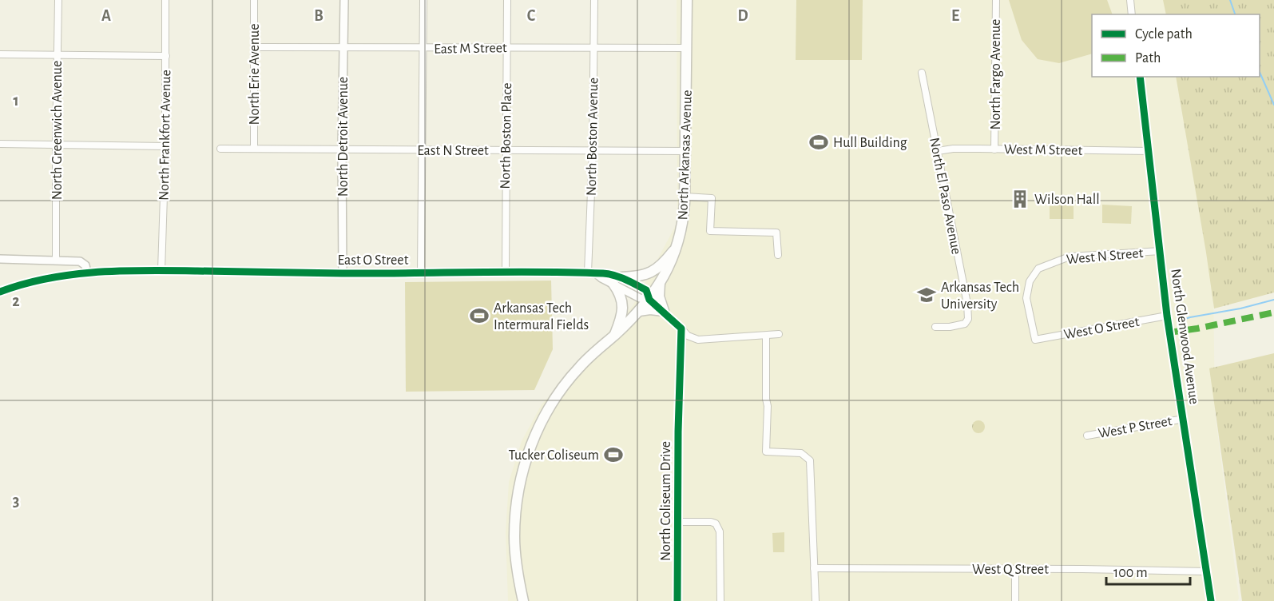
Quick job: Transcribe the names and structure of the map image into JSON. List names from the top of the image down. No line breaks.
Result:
{"streets":{"main road":["North Arkansas Avenue"],"street":["East M Street","North Erie Avenue","North Fargo Avenue","North Greenwich Avenue","North Frankfort Avenue","North Boston Place","North Detroit Avenue","North Boston Avenue","West M Street","East N Street","North El Paso Avenue","West N Street","East O Street","West O Street","North Glenwood Avenue","West P Street","North Coliseum Drive","West Q Street"]},"crossings":[["East M Street","North Erie Avenue"],["East M Street","North Boston Place"],["East M Street","North Detroit Avenue"],["East M Street","North Boston Avenue"],["East M Street","North Arkansas Avenue"],["North Erie Avenue","East N Street"],["North Fargo Avenue","West M Street"],["North Frankfort Avenue","East O Street"],["North Boston Place","East N Street"],["North Boston Place","East O Street"],["North Detroit Avenue","East N Street"],["North Detroit Avenue","East O Street"],["North Boston Avenue","East N Street"],["North Boston Avenue","East O Street"],["West M Street","North El Paso Avenue"],["West M Street","North Glenwood Avenue"],["East N Street","North Arkansas Avenue"],["North Arkansas Avenue","East O Street"],["West N Street","West O Street"],["West N Street","North Glenwood Avenue"],["West O Street","North Glenwood Avenue"],["North Glenwood Avenue","West P Street"],["North Glenwood Avenue","West Q Street"]],"places":{"sports":["Hull Building","Arkansas Tech Intermural Fields","Tucker Coliseum"],"building":["Wilson Hall"],"school or university":["Arkansas Tech University"]},"legend":["Cycle path","Path"],"scale_bar":"100 m","grid":{"columns":["A","B","C","D","E"],"rows":["1","2","3"]}}
